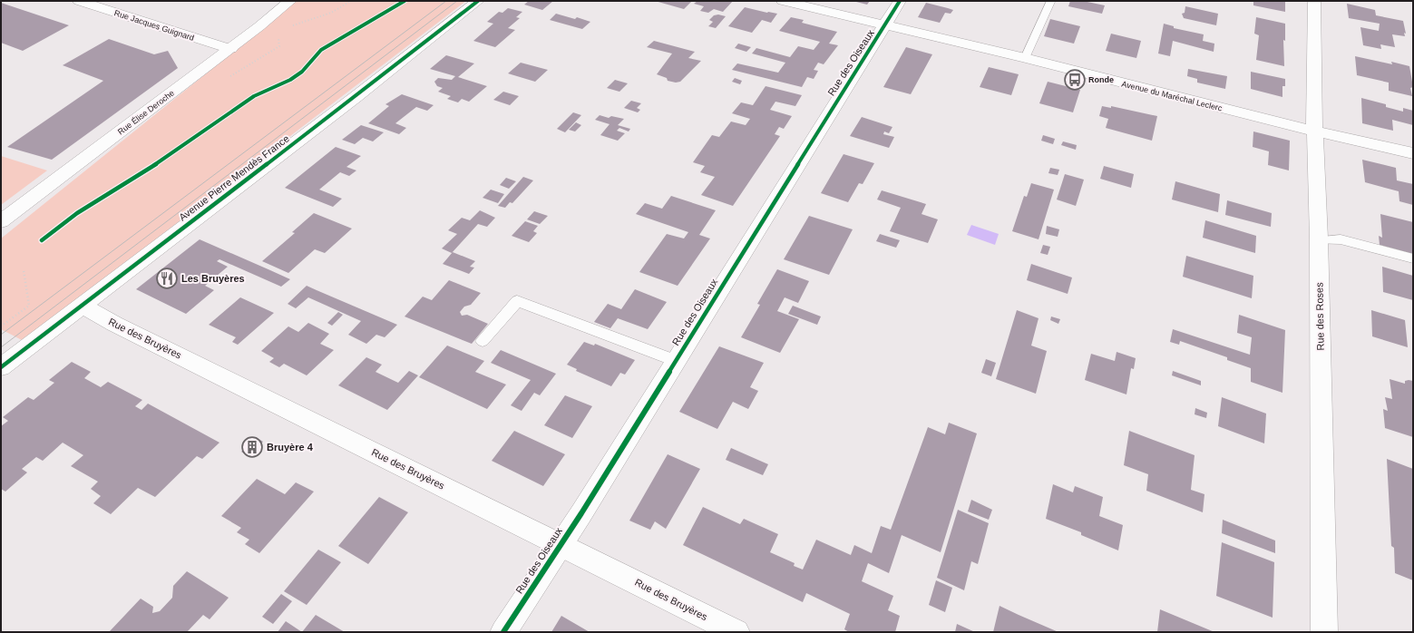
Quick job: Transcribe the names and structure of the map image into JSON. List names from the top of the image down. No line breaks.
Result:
{"streets":{"street":["Rue Jacques Guignard","Rue des Oiseaux","Avenue du Maréchal Leclerc","Rue Élise Deroche","Avenue Pierre Mendès France","Rue des Roses","Rue des Bruyères"]},"crossings":[["Rue Jacques Guignard","Rue Élise Deroche"],["Rue des Oiseaux","Avenue du Maréchal Leclerc"],["Rue des Oiseaux","Rue des Bruyères"],["Avenue du Maréchal Leclerc","Rue des Roses"],["Avenue Pierre Mendès France","Rue des Bruyères"]],"places":{"bus stop":["Ronde"],"restaurant":["Les Bruyères"],"building":["Bruyère 4"]}}
